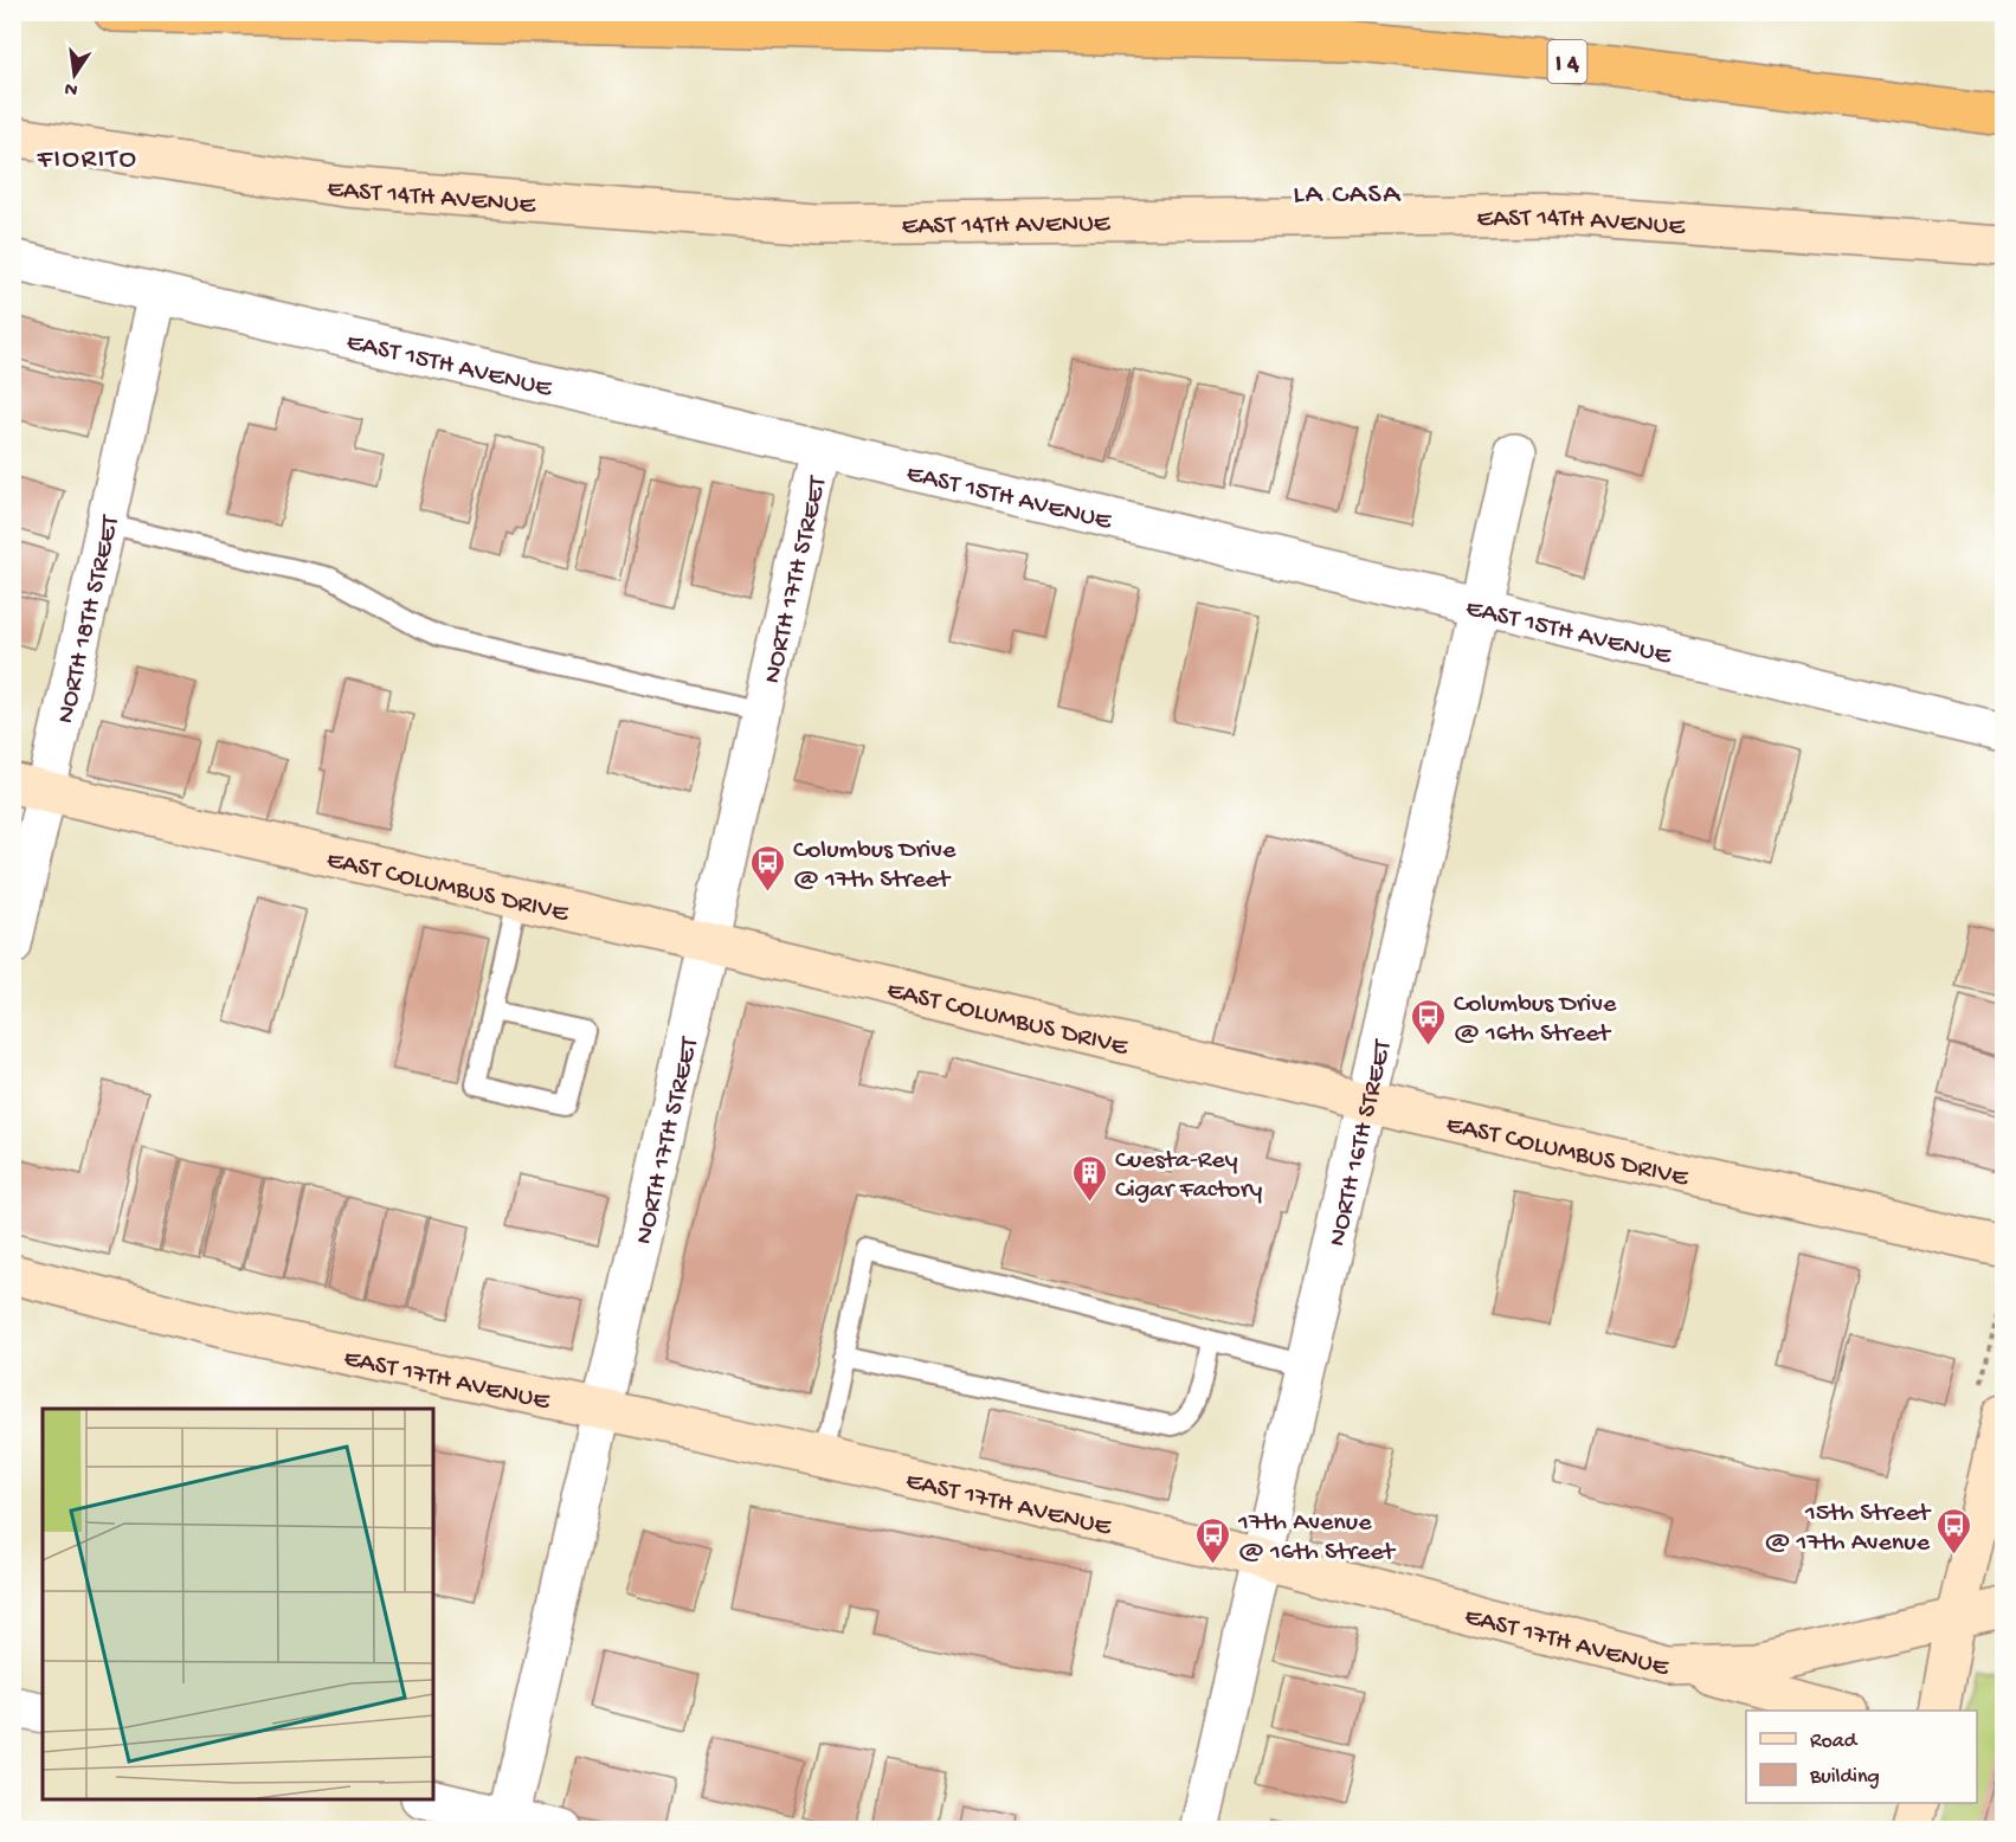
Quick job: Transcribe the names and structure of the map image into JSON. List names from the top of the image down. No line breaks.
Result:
{"streets":{"highway":["I 4"],"main road":["EAST 14TH AVENUE","EAST COLUMBUS DRIVE","EAST 17TH AVENUE"],"street":["EAST 15TH AVENUE","NORTH 17TH STREET","NORTH 18TH STREET","NORTH 16TH STREET"]},"crossings":[["EAST 15TH AVENUE","NORTH 17TH STREET"],["EAST 15TH AVENUE","NORTH 18TH STREET"],["EAST 15TH AVENUE","NORTH 16TH STREET"],["NORTH 17TH STREET","EAST COLUMBUS DRIVE"],["NORTH 17TH STREET","EAST 17TH AVENUE"],["NORTH 18TH STREET","EAST COLUMBUS DRIVE"],["EAST COLUMBUS DRIVE","NORTH 16TH STREET"],["NORTH 16TH STREET","EAST 17TH AVENUE"]],"districts":["FIORITO","LA CASA"],"places":{"bus stop":["Columbus Drive @ 17th Street","Columbus Drive @ 16th Street","15th Street @ 17th Avenue","17th Avenue @ 16th Street"],"building":["Cuesta-Rey Cigar Factory"]},"legend":["Road","Building"],"north":"bottom"}
